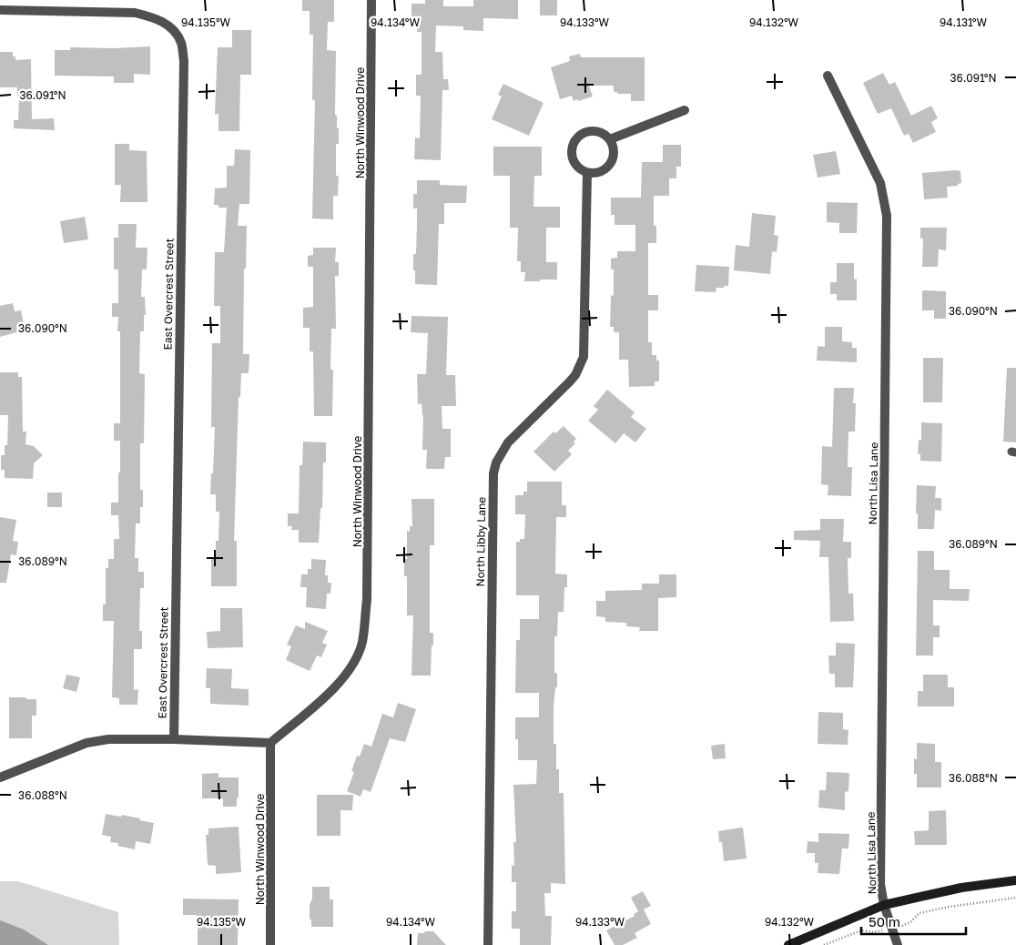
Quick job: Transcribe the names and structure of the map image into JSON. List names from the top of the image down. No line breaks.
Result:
{"streets":{"street":["North Winwood Drive","East Overcrest Street","North Lisa Lane","North Libby Lane"]},"scale_bar":"50 m","coordinates":["94.135°W","94.134°W","94.133°W","94.132°W","94.131°W","36.091°N","36.090°N","36.089°N","36.088°N"]}
